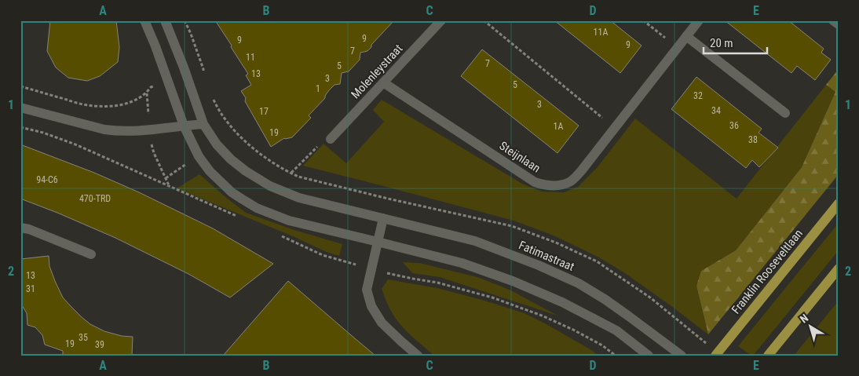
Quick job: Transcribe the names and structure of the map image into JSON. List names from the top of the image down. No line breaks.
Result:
{"streets":{"main road":["Franklin Rooseveltlaan"],"street":["Molenleystraat","Steijnlaan","Fatimastraat"]},"crossings":[["Molenleystraat","Steijnlaan"]],"house_numbers":["11A","9","9","9","7","11","7","5","13","3","5","1","32","3","34","17","36","1A","19","38","94-C6","470-TRD","13","31","35","19","39"],"scale_bar":"20 m","north":"top left","grid":{"columns":["A","B","C","D","E"],"rows":["1","2"]}}
